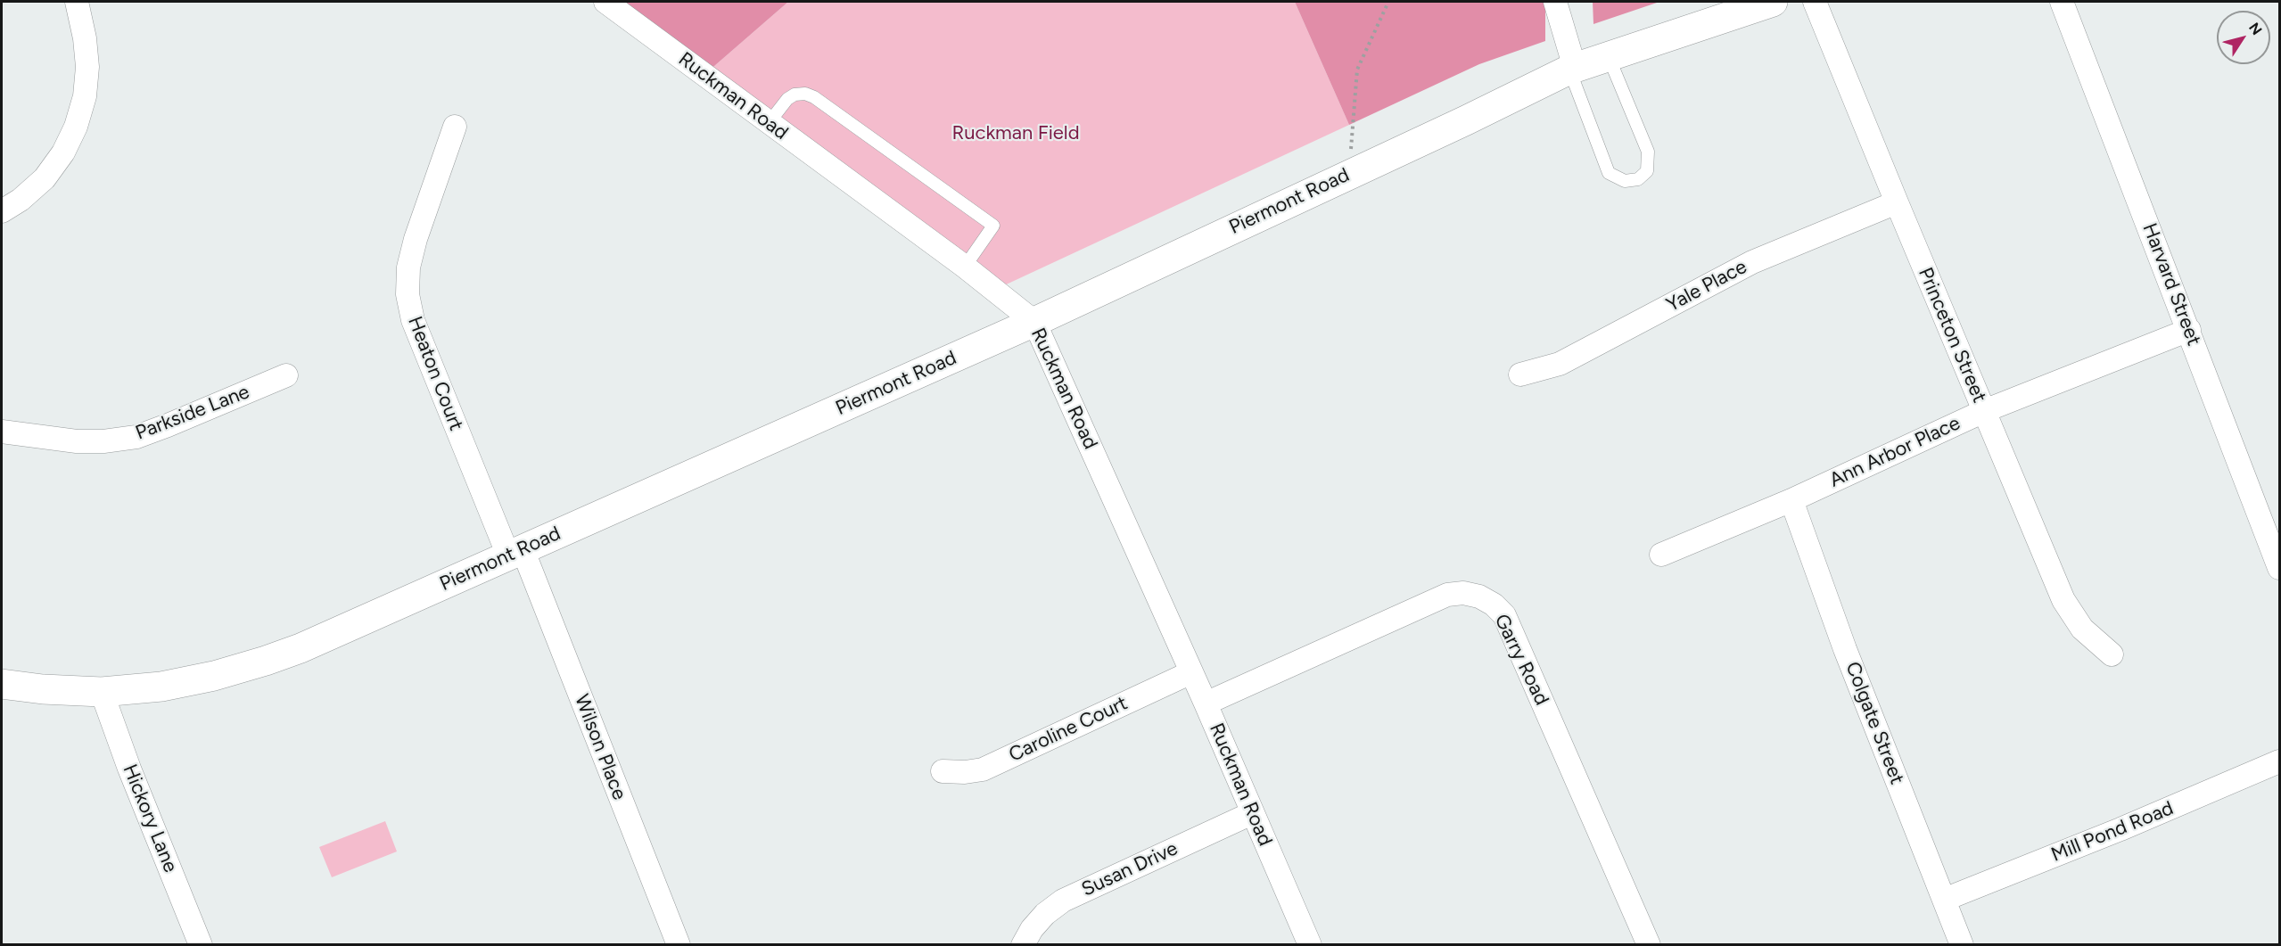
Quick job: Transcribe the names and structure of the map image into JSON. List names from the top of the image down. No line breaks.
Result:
{"streets":{"main road":["Piermont Road"],"street":["Ruckman Road","Harvard Street","Yale Place","Princeton Street","Heaton Court","Parkside Lane","Ann Arbor Place","Garry Road","Colgate Street","Caroline Court","Wilson Place","Hickory Lane","Mill Pond Road","Susan Drive"]},"crossings":[["Ruckman Road","Piermont Road"],["Ruckman Road","Garry Road"],["Ruckman Road","Caroline Court"],["Ruckman Road","Susan Drive"],["Piermont Road","Heaton Court"],["Piermont Road","Wilson Place"],["Piermont Road","Hickory Lane"],["Harvard Street","Ann Arbor Place"],["Yale Place","Princeton Street"],["Princeton Street","Ann Arbor Place"],["Heaton Court","Wilson Place"],["Ann Arbor Place","Colgate Street"],["Colgate Street","Mill Pond Road"]],"parks":["Ruckman Field"],"north":"top right"}
